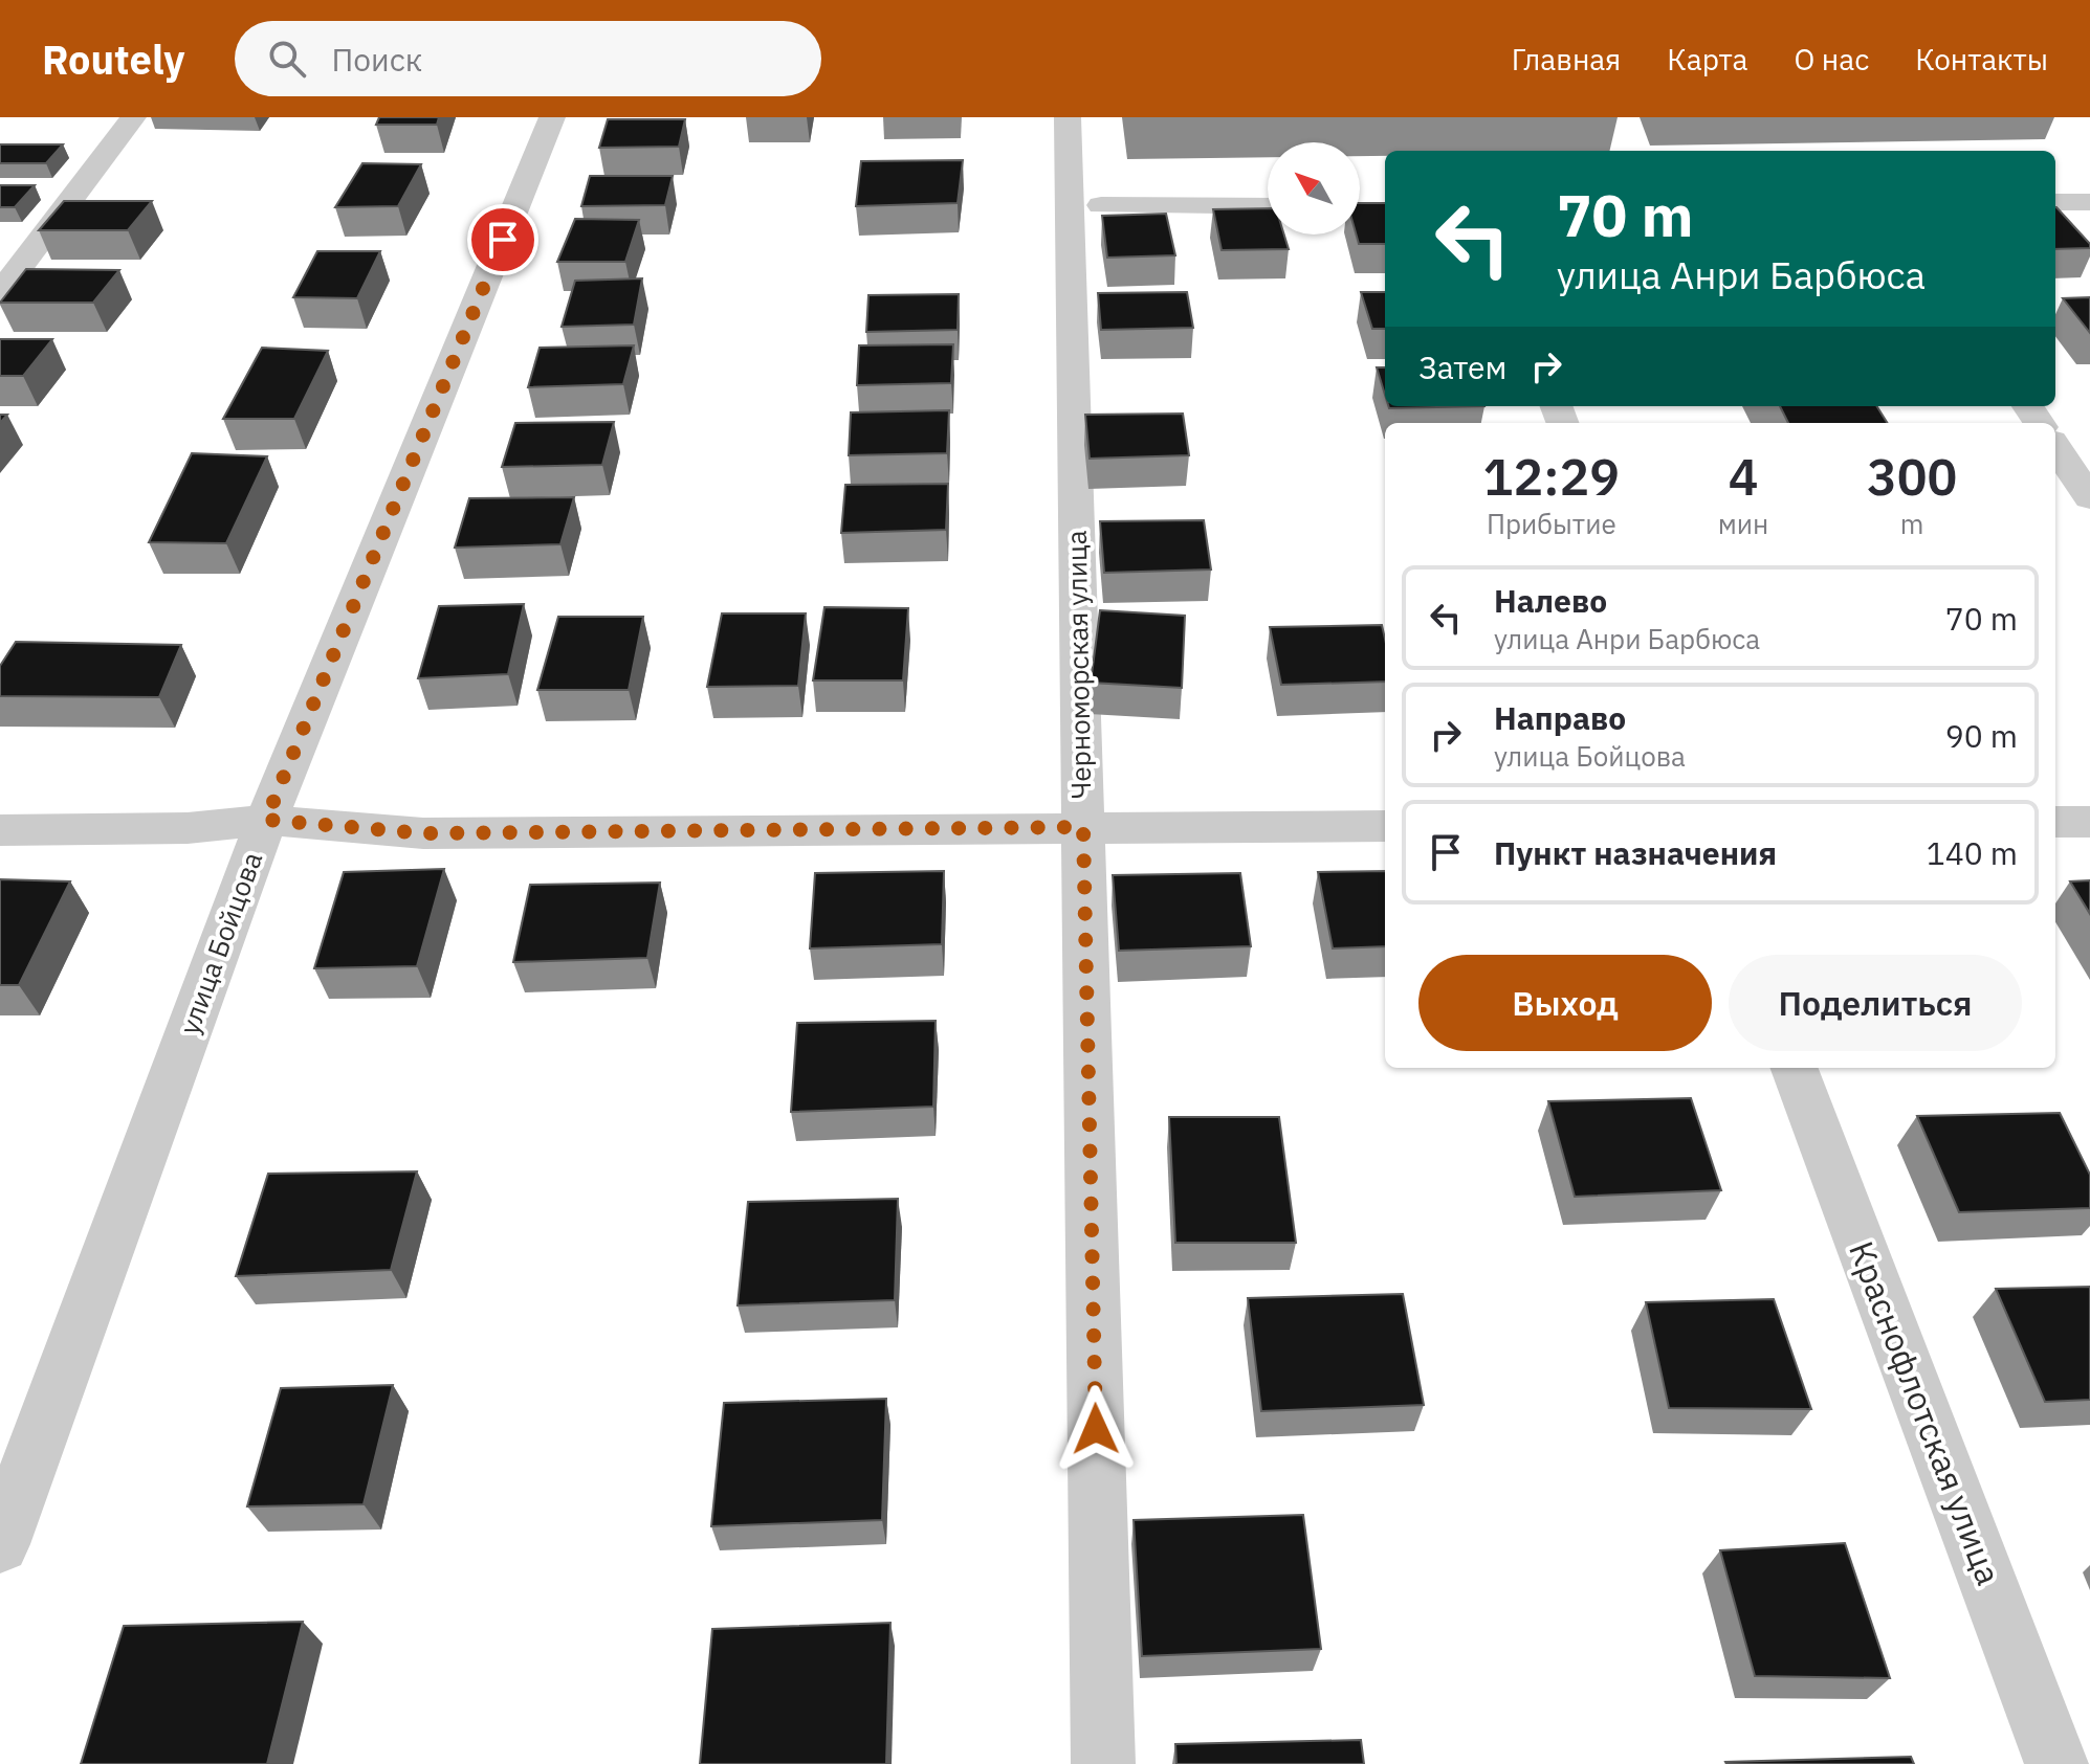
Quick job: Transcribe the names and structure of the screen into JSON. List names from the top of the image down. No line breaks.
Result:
{"streets":{"street":["Черноморская улица","улица Бойцова","Краснофлотская улица"]},"north":"top left","page":{"header":"Routely","search":"Поиск","nav":["Главная","Карта","О нас","Контакты"],"turn":["70 m","улица Анри Барбюса"],"then":"Затем","eta":["12:29","Прибытие","4","мин","300","m"],"list":[{"name":"Налево","note":"улица Анри Барбюса","value":"70 m"},{"name":"Направо","note":"улица Бойцова","value":"90 m"},{"name":"Пункт назначения","value":"140 m"}],"buttons":["Выход","Поделиться"]}}
